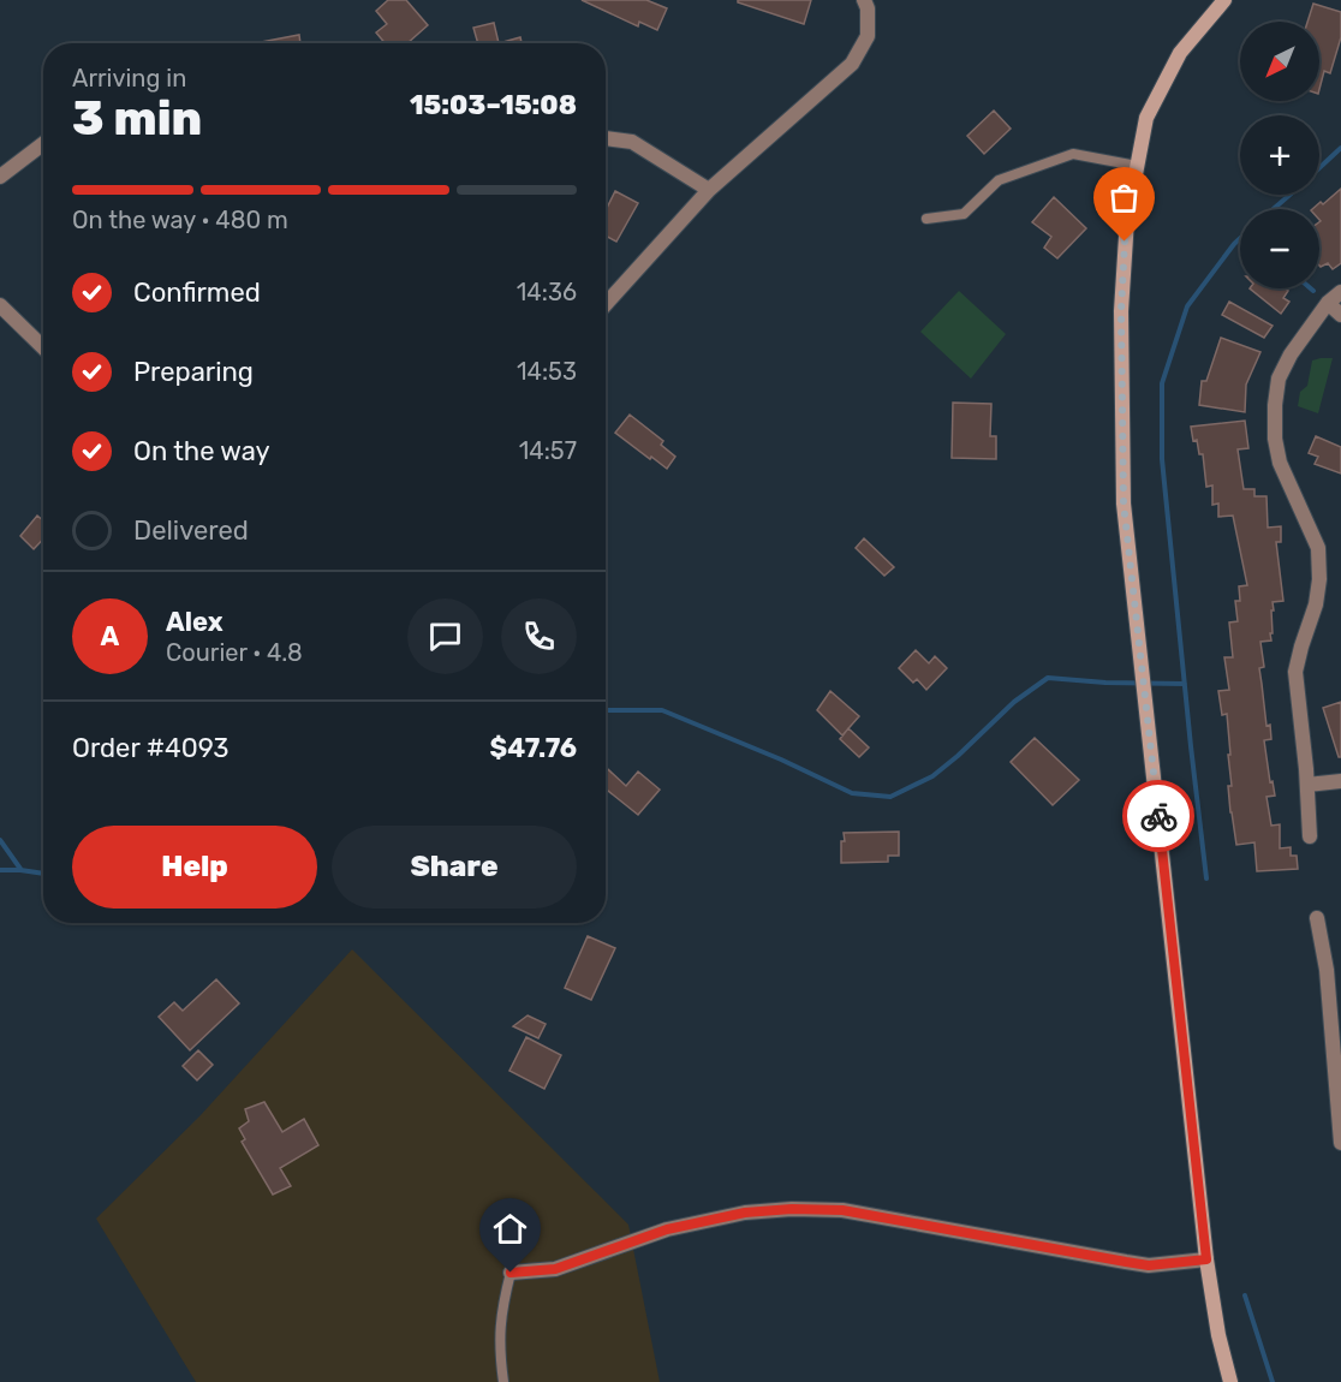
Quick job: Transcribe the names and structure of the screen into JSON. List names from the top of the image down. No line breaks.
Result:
{"north":"bottom left","page":{"map_buttons":["+","−"],"heading":["3 min","Arriving in","15:03–15:08"],"panel":["Alex","Courier · 4.8","Order #4093","$47.76"],"bar":"On the way · 480 m","list":[["Confirmed","14:36"],["Preparing","14:53"],["On the way","14:57"],"Delivered"],"round":"A","buttons":["Help","Share"]}}
